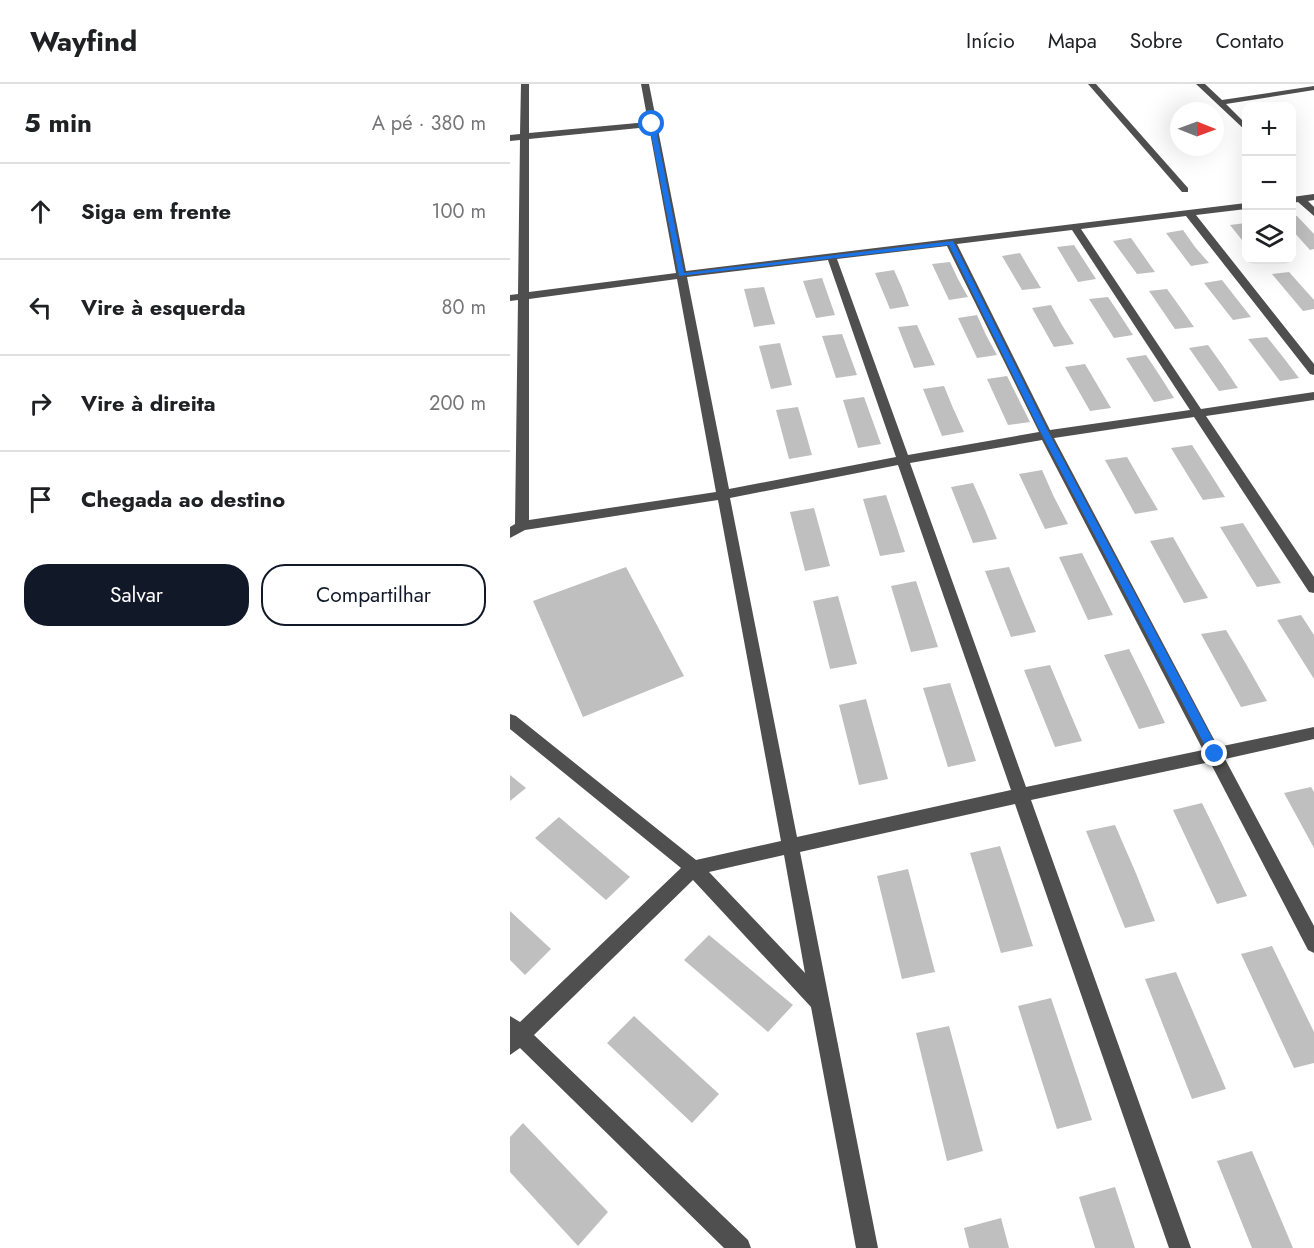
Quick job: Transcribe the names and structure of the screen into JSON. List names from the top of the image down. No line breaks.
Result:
{"north":"right","page":{"header":"Wayfind","nav":["Início","Mapa","Sobre","Contato"],"heading":["5 min","A pé · 380 m"],"map_buttons":["+","−"],"list":[["Siga em frente","100 m"],["Vire à esquerda","80 m"],["Vire à direita","200 m"],"Chegada ao destino"],"buttons":["Salvar","Compartilhar"]}}
